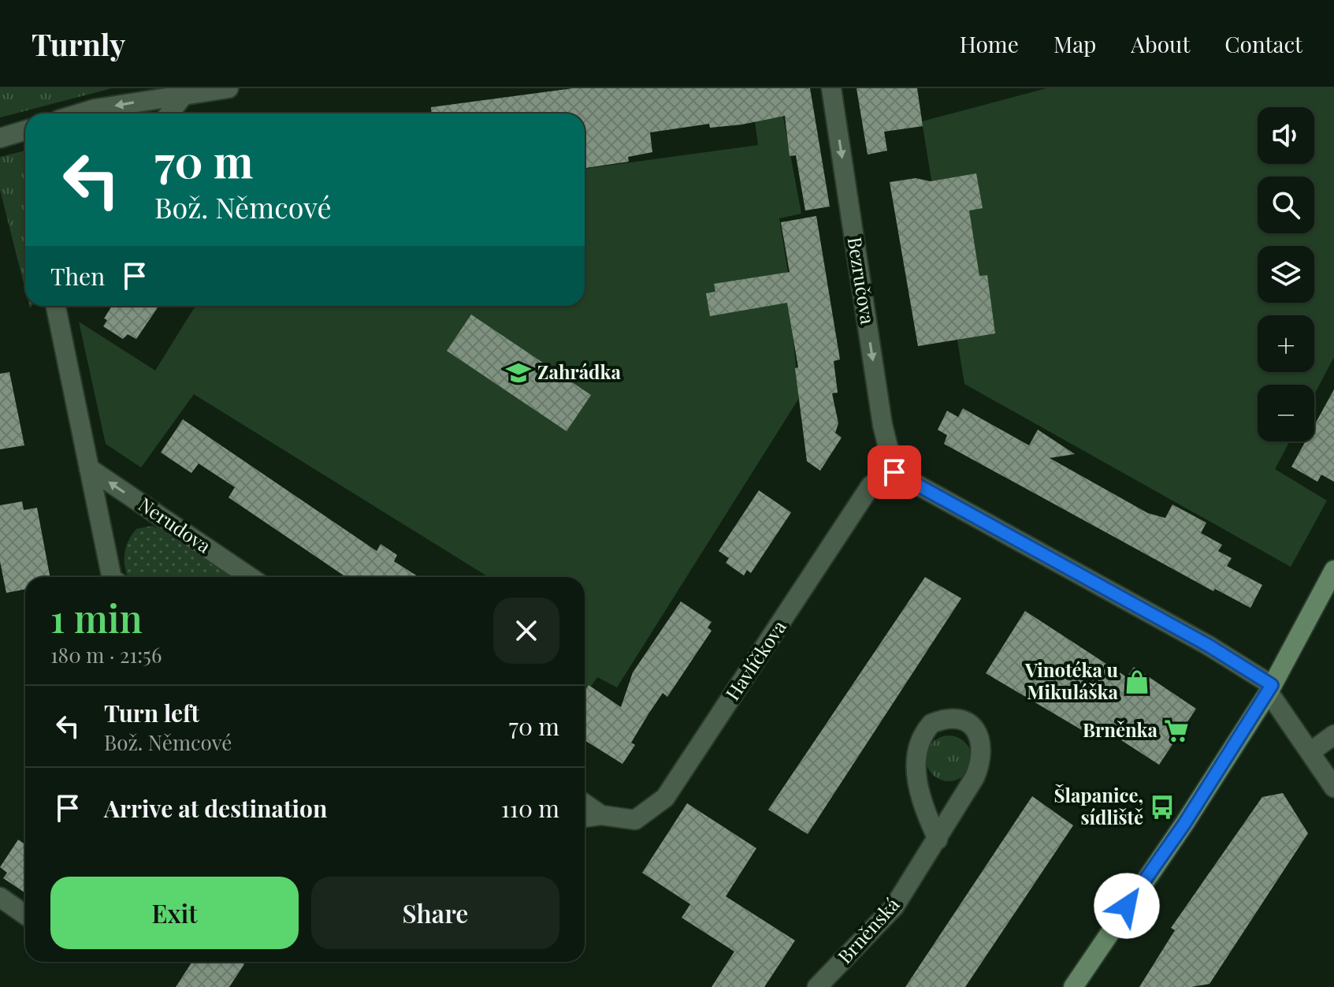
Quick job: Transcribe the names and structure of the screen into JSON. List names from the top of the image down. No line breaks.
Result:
{"streets":{"street":["Bezručova","Nerudova","Havlíčkova","Brněnská"]},"crossings":[["Bezručova","Havlíčkova"]],"one_way":["Bezručova","Nerudova"],"places":{"school or university":["Zahrádka"],"shop":["Vinotéka u Mikuláška"],"supermarket":["Brněnka"],"bus stop":["Šlapanice, sídliště"]},"page":{"header":"Turnly","nav":["Home","Map","About","Contact"],"map_buttons":["+","−"],"turn":["70 m","Bož. Němcové"],"then":"Then","heading":["1 min","180 m · 21:56"],"list":[{"name":"Turn left","note":"Bož. Němcové","value":"70 m"},{"name":"Arrive at destination","value":"110 m"}],"buttons":["Exit","Share"]}}
